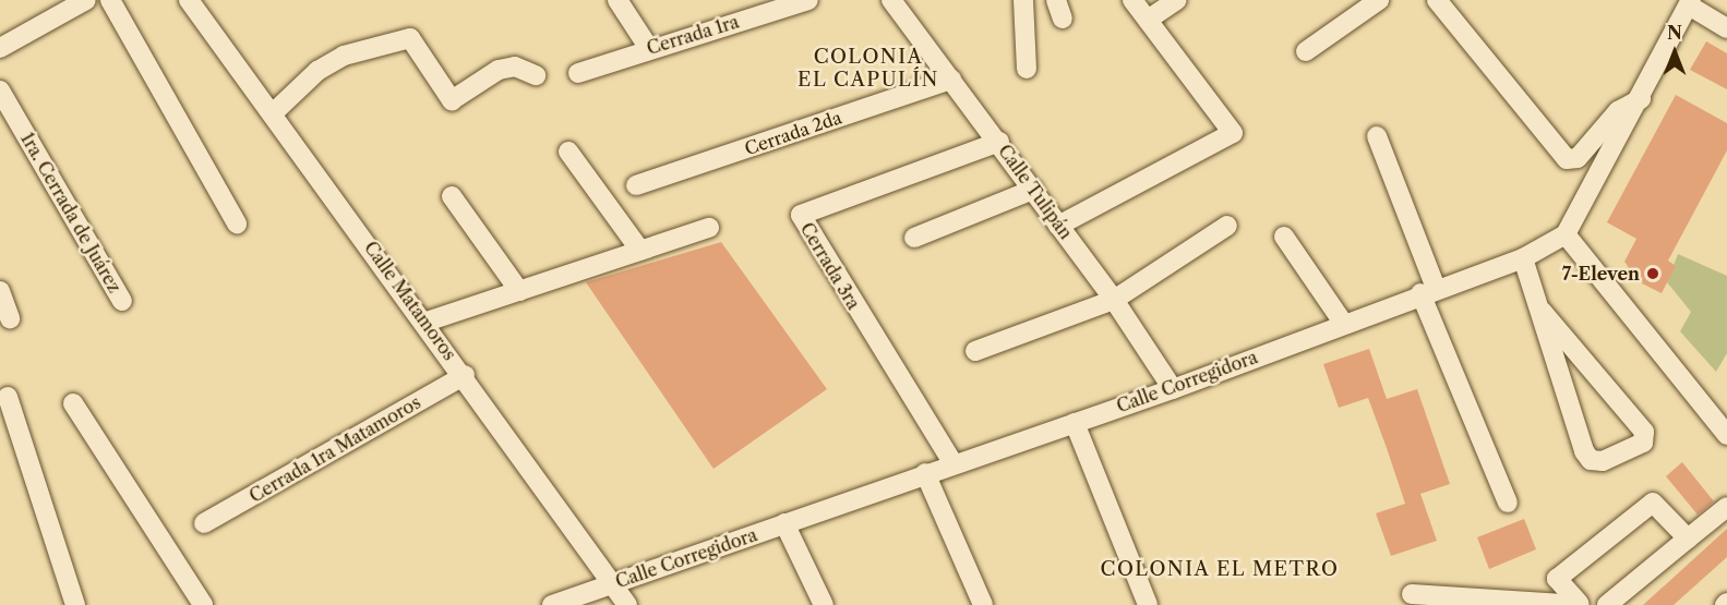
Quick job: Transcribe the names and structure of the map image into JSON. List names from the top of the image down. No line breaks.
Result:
{"streets":{"street":["Cerrada 1ra","Cerrada 2da","Calle Tulipán","1ra. Cerrada de Juárez","Cerrada 3ra","Calle Matamoros","Calle Corregidora","Cerrada 1ra Matamoros"]},"crossings":[["Cerrada 2da","Calle Tulipán"],["Calle Tulipán","Cerrada 3ra"],["Calle Tulipán","Calle Corregidora"],["Cerrada 3ra","Calle Corregidora"],["Calle Matamoros","Calle Corregidora"],["Calle Matamoros","Cerrada 1ra Matamoros"]],"districts":["COLONIA EL CAPULÍN","COLONIA EL METRO"],"places":["7-Eleven"],"north":"top"}
